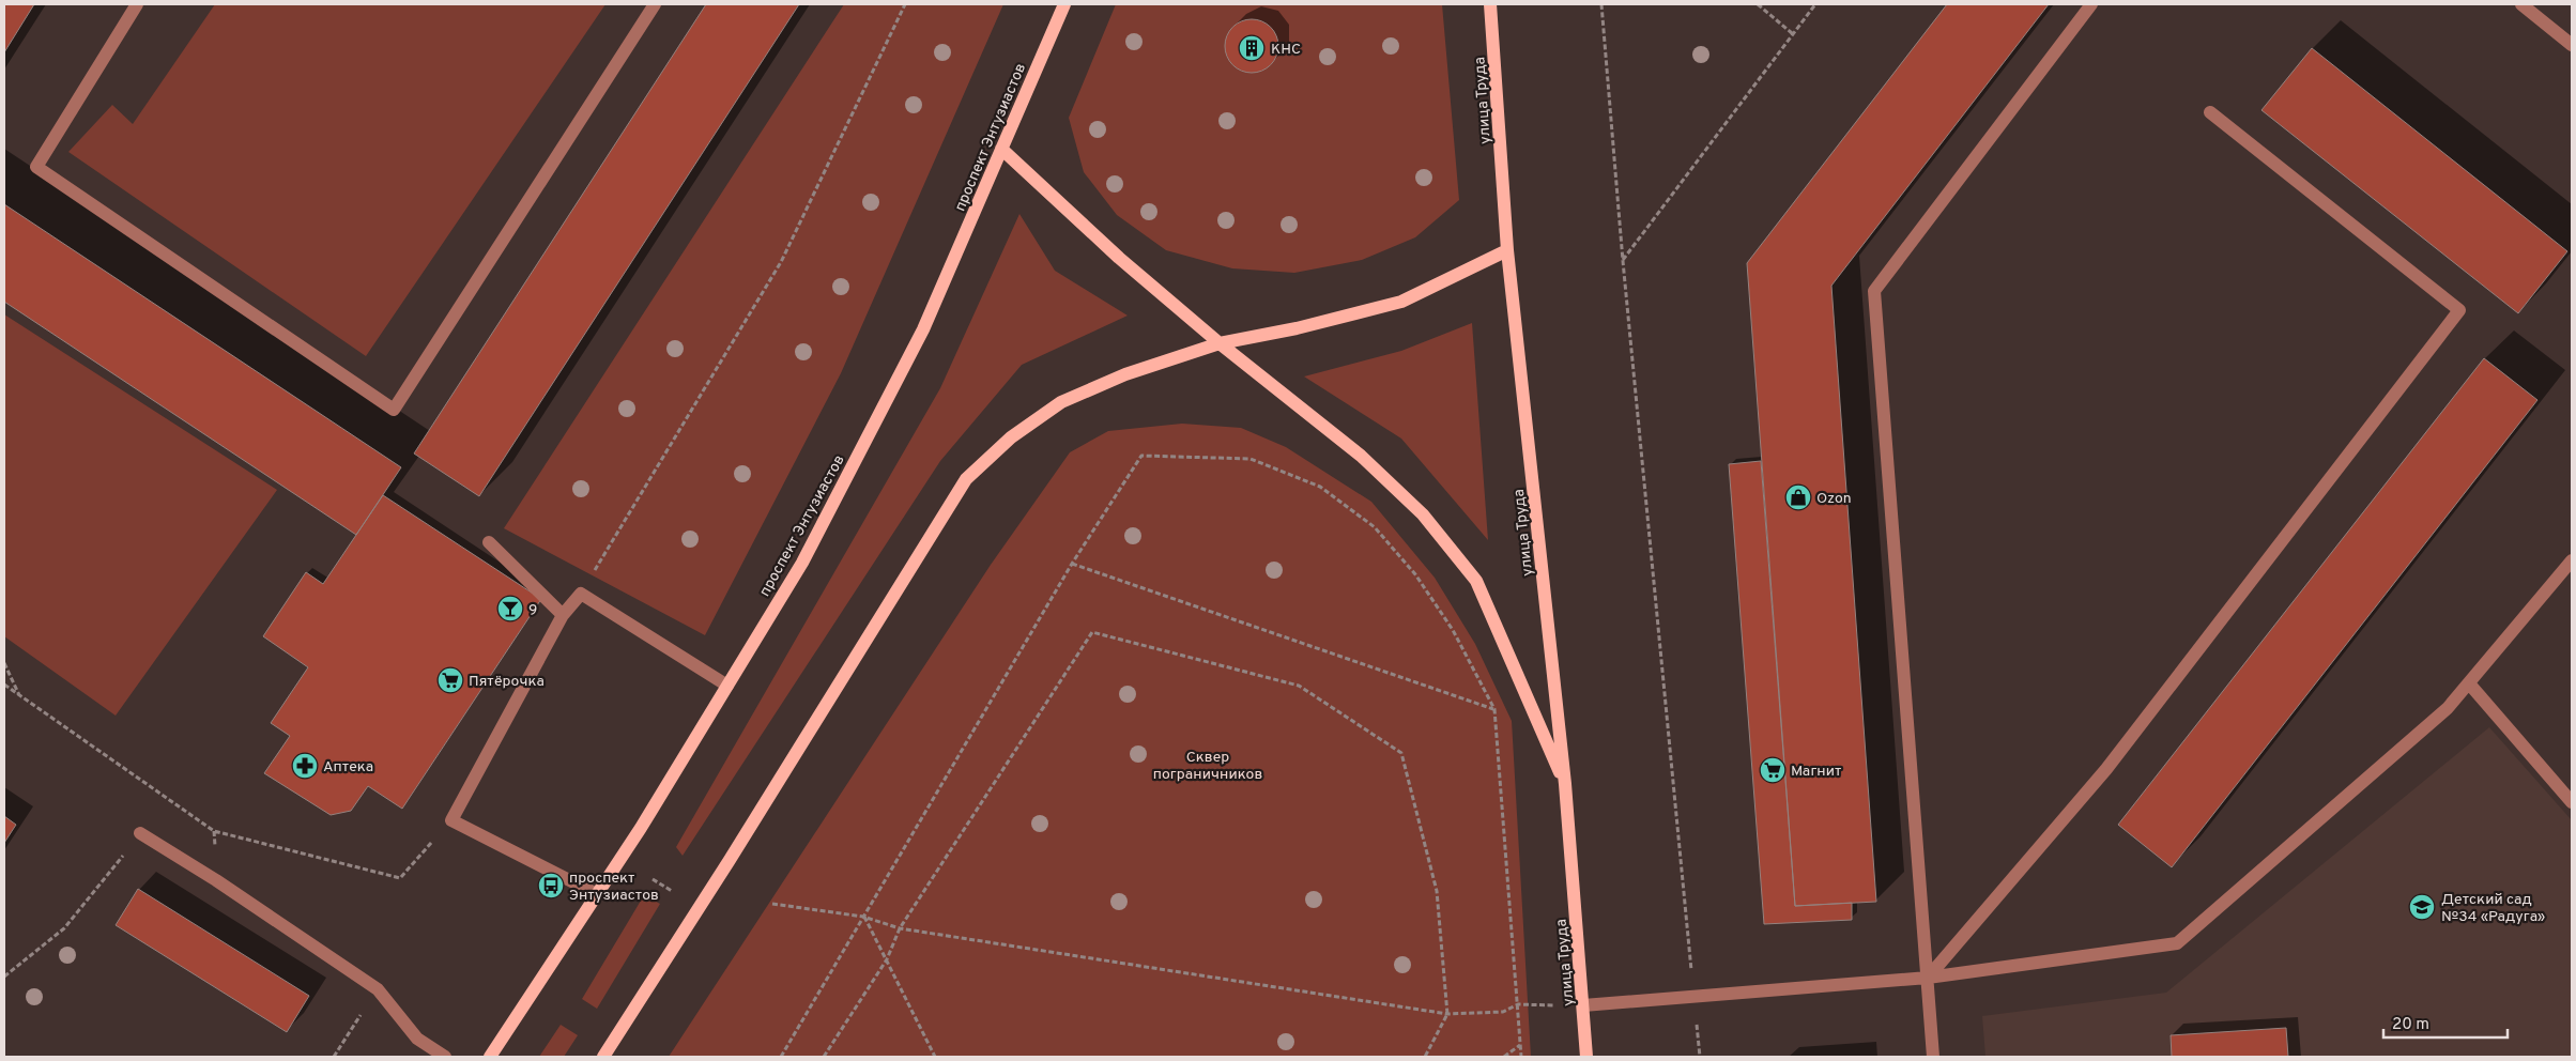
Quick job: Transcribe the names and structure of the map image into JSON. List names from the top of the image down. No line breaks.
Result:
{"streets":{"main road":["улица Труда","проспект Энтузиастов"]},"parks":["Сквер пограничников"],"places":{"building":["КНС"],"shop":["Ozon"],"bar":["9"],"supermarket":["Пятёрочка","Магнит"],"pharmacy":["Аптека"],"bus stop":["проспект Энтузиастов"],"school or university":["Детский сад №34 «Радуга»"]},"scale_bar":"20 m"}
